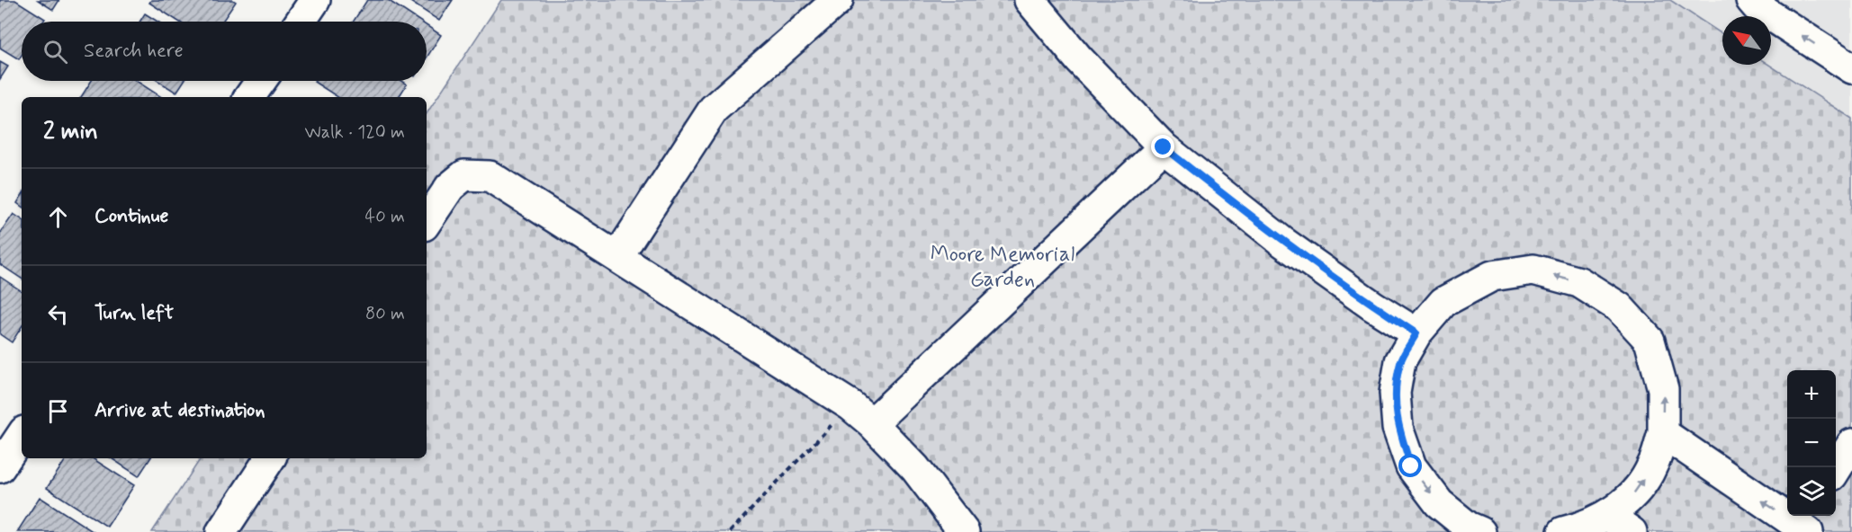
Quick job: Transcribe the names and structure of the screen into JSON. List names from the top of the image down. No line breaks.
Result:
{"parks":["Moore Memorial Garden"],"north":"top left","page":{"search":"Search here","heading":["2 min","Walk · 120 m"],"list":[["Continue","40 m"],["Turn left","80 m"],"Arrive at destination"],"map_buttons":["+","−"]}}
